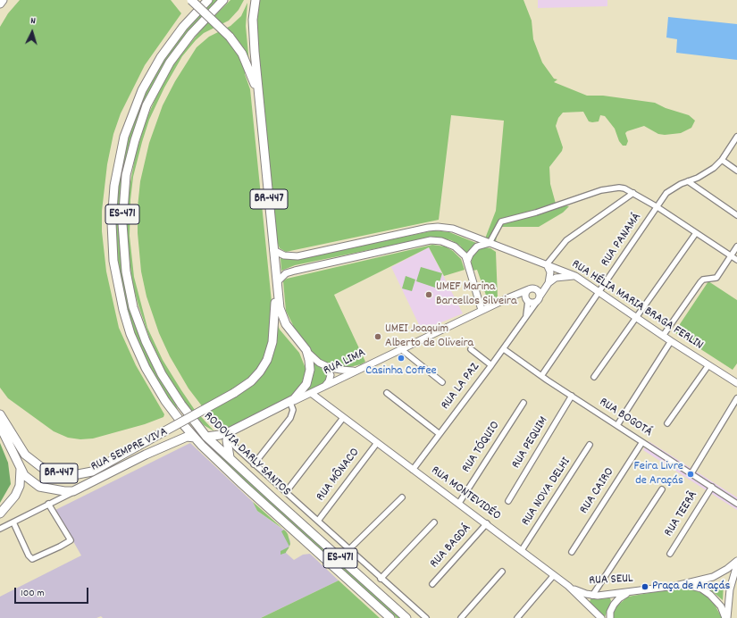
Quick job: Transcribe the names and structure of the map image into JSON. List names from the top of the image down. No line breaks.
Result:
{"streets":{"main road":["BR-447","ES-471","RUA LIMA","RUA SEMPRE VIVA","RODOVIA DARLY SANTOS"],"street":["RUA PANAMÁ","RUA HÉLIA MARIA BRAGA FERLIN","RUA LA PAZ","RUA BOGOTÁ","RUA PEQUIM","RUA TÓQUIO","RUA MÔNACO","RUA CAIRO","RUA NOVA DELHI","RUA MONTEVIDÉO","RUA TEERÃ","RUA BAGDÁ","RUA SEUL"]},"crossings":[["BR-447","RUA HÉLIA MARIA BRAGA FERLIN"],["BR-447","RUA SEMPRE VIVA"],["RUA PANAMÁ","RUA HÉLIA MARIA BRAGA FERLIN"],["RUA PANAMÁ","RUA BOGOTÁ"],["RUA HÉLIA MARIA BRAGA FERLIN","RUA LA PAZ"],["RUA LIMA","RUA LA PAZ"],["RUA LIMA","RODOVIA DARLY SANTOS"],["RUA LIMA","RUA MONTEVIDÉO"],["RUA LA PAZ","RUA BOGOTÁ"],["RUA LA PAZ","RUA MONTEVIDÉO"],["RUA BOGOTÁ","RUA PEQUIM"],["RUA BOGOTÁ","RUA CAIRO"],["RUA BOGOTÁ","RUA TEERÃ"],["RUA TÓQUIO","RUA MONTEVIDÉO"],["RUA SEMPRE VIVA","RODOVIA DARLY SANTOS"],["RUA MÔNACO","RUA MONTEVIDÉO"],["RUA NOVA DELHI","RUA MONTEVIDÉO"],["RUA MONTEVIDÉO","RUA BAGDÁ"],["RUA MONTEVIDÉO","RUA SEUL"]],"places":["UMEF Marina Barcellos Silveira","UMEI Joaquim Alberto de Oliveira","Casinha Coffee","Feira Livre de Araçás","Praça de Araçás"],"scale_bar":"100 m","north":"top"}
